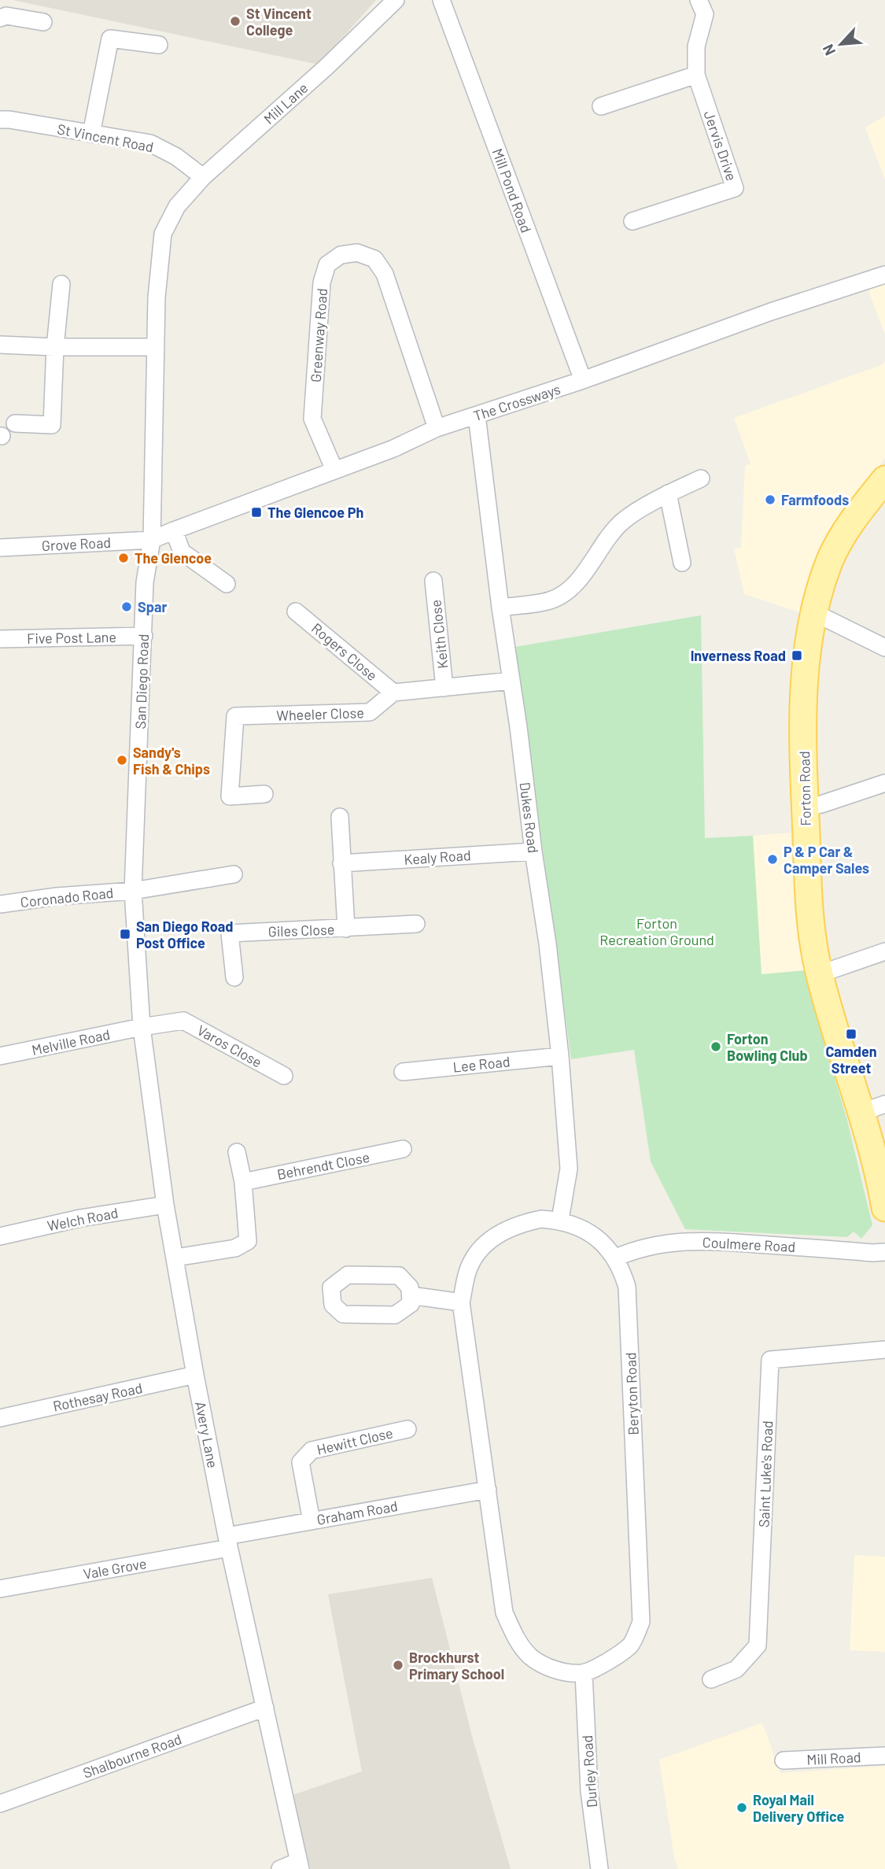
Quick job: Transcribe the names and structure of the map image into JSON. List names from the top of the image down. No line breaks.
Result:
{"streets":{"main road":["Forton Road"],"street":["Mill Lane","St Vincent Road","Jervis Drive","Mill Pond Road","Greenway Road","The Crossways","Grove Road","Keith Close","Five Post Lane","Rogers Close","San Diego Road","Wheeler Close","Dukes Road","Kealy Road","Coronado Road","Giles Close","Melville Road","Varos Close","Lee Road","Behrendt Close","Welch Road","Coulmere Road","Beryton Road","Rothesay Road","Avery Lane","Hewitt Close","Saint Luke's Road","Graham Road","Vale Grove","Shalbourne Road","Mill Road","Durley Road"]},"crossings":[["Mill Lane","St Vincent Road"],["Mill Lane","San Diego Road"],["Mill Pond Road","The Crossways"],["Greenway Road","The Crossways"],["The Crossways","Grove Road"],["The Crossways","San Diego Road"],["The Crossways","Dukes Road"],["Grove Road","San Diego Road"],["Five Post Lane","San Diego Road"],["Rogers Close","Wheeler Close"],["San Diego Road","Coronado Road"],["San Diego Road","Avery Lane"],["Dukes Road","Kealy Road"],["Dukes Road","Lee Road"],["Dukes Road","Beryton Road"],["Melville Road","Varos Close"],["Melville Road","Avery Lane"],["Varos Close","Avery Lane"],["Welch Road","Avery Lane"],["Coulmere Road","Beryton Road"],["Beryton Road","Graham Road"],["Beryton Road","Durley Road"],["Rothesay Road","Avery Lane"],["Avery Lane","Graham Road"],["Avery Lane","Vale Grove"],["Avery Lane","Shalbourne Road"],["Hewitt Close","Graham Road"],["Graham Road","Vale Grove"]],"parks":["Forton Recreation Ground"],"places":{"other":["St Vincent College","Farmfoods","The Glencoe","Spar","Sandy's Fish & Chips","P & P Car & Camper Sales","Forton Bowling Club","Brockhurst Primary School","Royal Mail Delivery Office"],"transit":["The Glencoe Ph","Inverness Road","San Diego Road Post Office","Camden Street"]},"north":"bottom left"}
